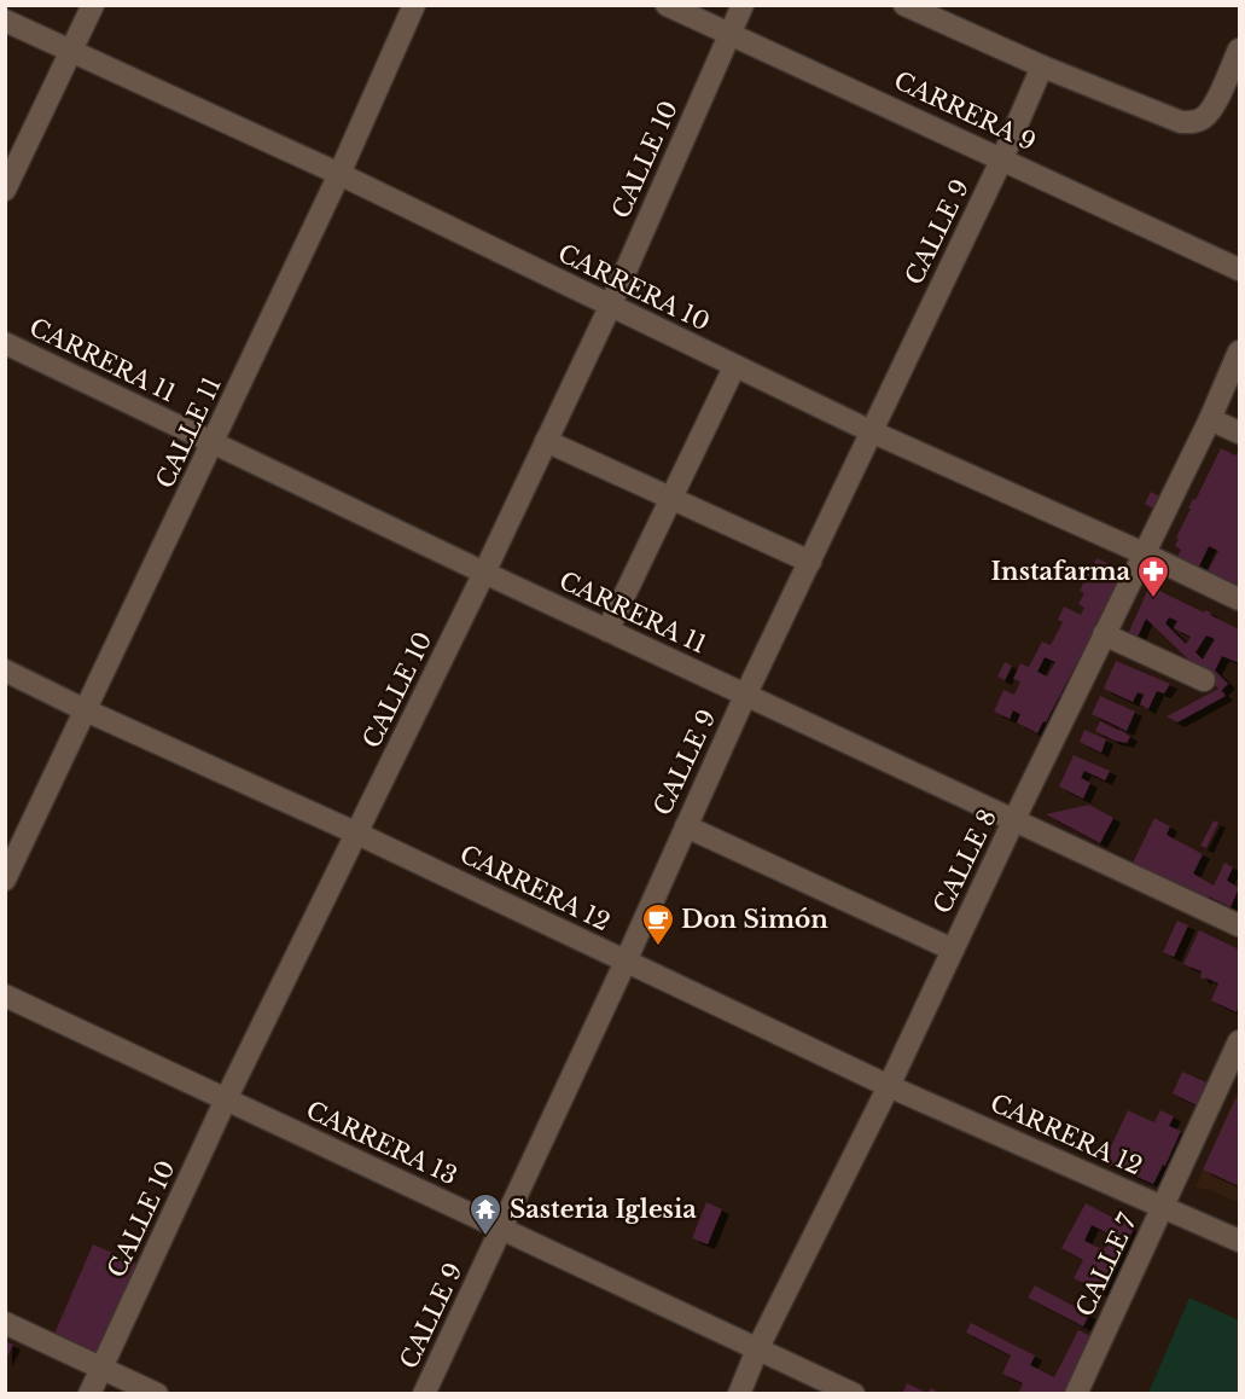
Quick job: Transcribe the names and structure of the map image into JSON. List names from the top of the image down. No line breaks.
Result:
{"streets":{"street":["CARRERA 9","CALLE 10","CALLE 9","CARRERA 10","CARRERA 11","CALLE 11","CALLE 8","CARRERA 12","CARRERA 13","CALLE 7"]},"crossings":[["CARRERA 9","CALLE 10"],["CARRERA 9","CALLE 9"],["CALLE 10","CARRERA 10"],["CALLE 10","CARRERA 11"],["CALLE 10","CARRERA 12"],["CALLE 10","CARRERA 13"],["CALLE 9","CARRERA 10"],["CALLE 9","CARRERA 11"],["CALLE 9","CARRERA 12"],["CALLE 9","CARRERA 13"],["CARRERA 10","CALLE 11"],["CARRERA 10","CALLE 8"],["CARRERA 11","CALLE 11"],["CARRERA 11","CALLE 8"],["CALLE 11","CARRERA 12"],["CALLE 8","CARRERA 12"],["CALLE 8","CARRERA 13"],["CARRERA 12","CALLE 7"]],"places":{"pharmacy":["Instafarma"],"cafe":["Don Simón"],"temple":["Sasteria Iglesia"]}}
